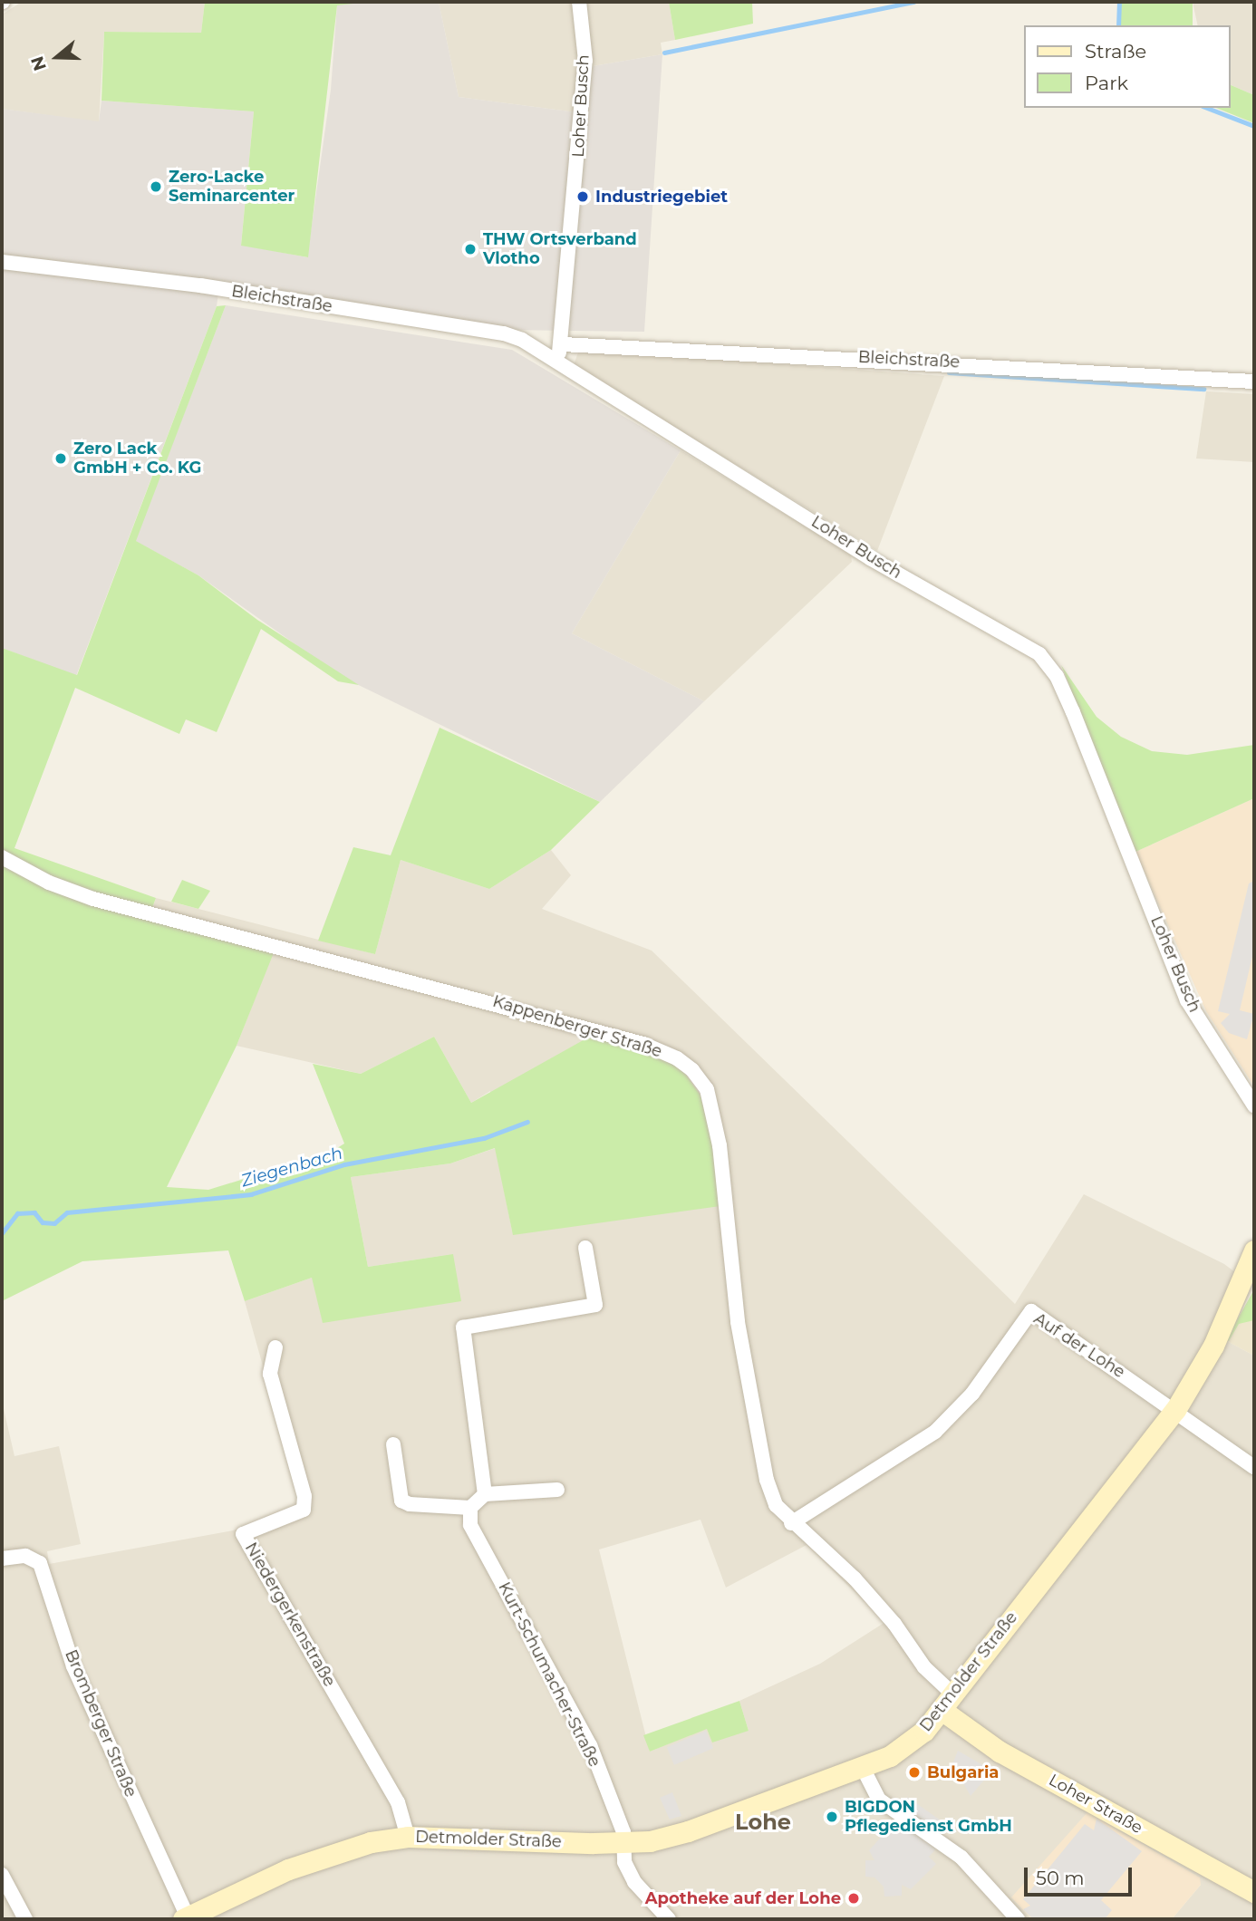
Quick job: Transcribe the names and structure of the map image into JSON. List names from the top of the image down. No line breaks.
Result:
{"streets":{"main road":["Detmolder Straße","Loher Straße"],"street":["Loher Busch","Bleichstraße","Kappenberger Straße","Auf der Lohe","Niedergerkenstraße","Kurt-Schumacher-Straße","Bromberger Straße"]},"crossings":[["Loher Busch","Bleichstraße"],["Kappenberger Straße","Auf der Lohe"],["Kappenberger Straße","Detmolder Straße"],["Kappenberger Straße","Loher Straße"],["Auf der Lohe","Detmolder Straße"],["Niedergerkenstraße","Detmolder Straße"],["Detmolder Straße","Kurt-Schumacher-Straße"],["Detmolder Straße","Bromberger Straße"],["Detmolder Straße","Loher Straße"]],"districts":["Lohe"],"water":["Ziegenbach"],"places":["Zero-Lacke Seminarcenter","Industriegebiet","THW Ortsverband Vlotho","Zero Lack GmbH + Co. KG","Bulgaria","BIGDON Pflegedienst GmbH","Apotheke auf der Lohe"],"legend":["Straße","Park"],"scale_bar":"50 m","north":"left"}
